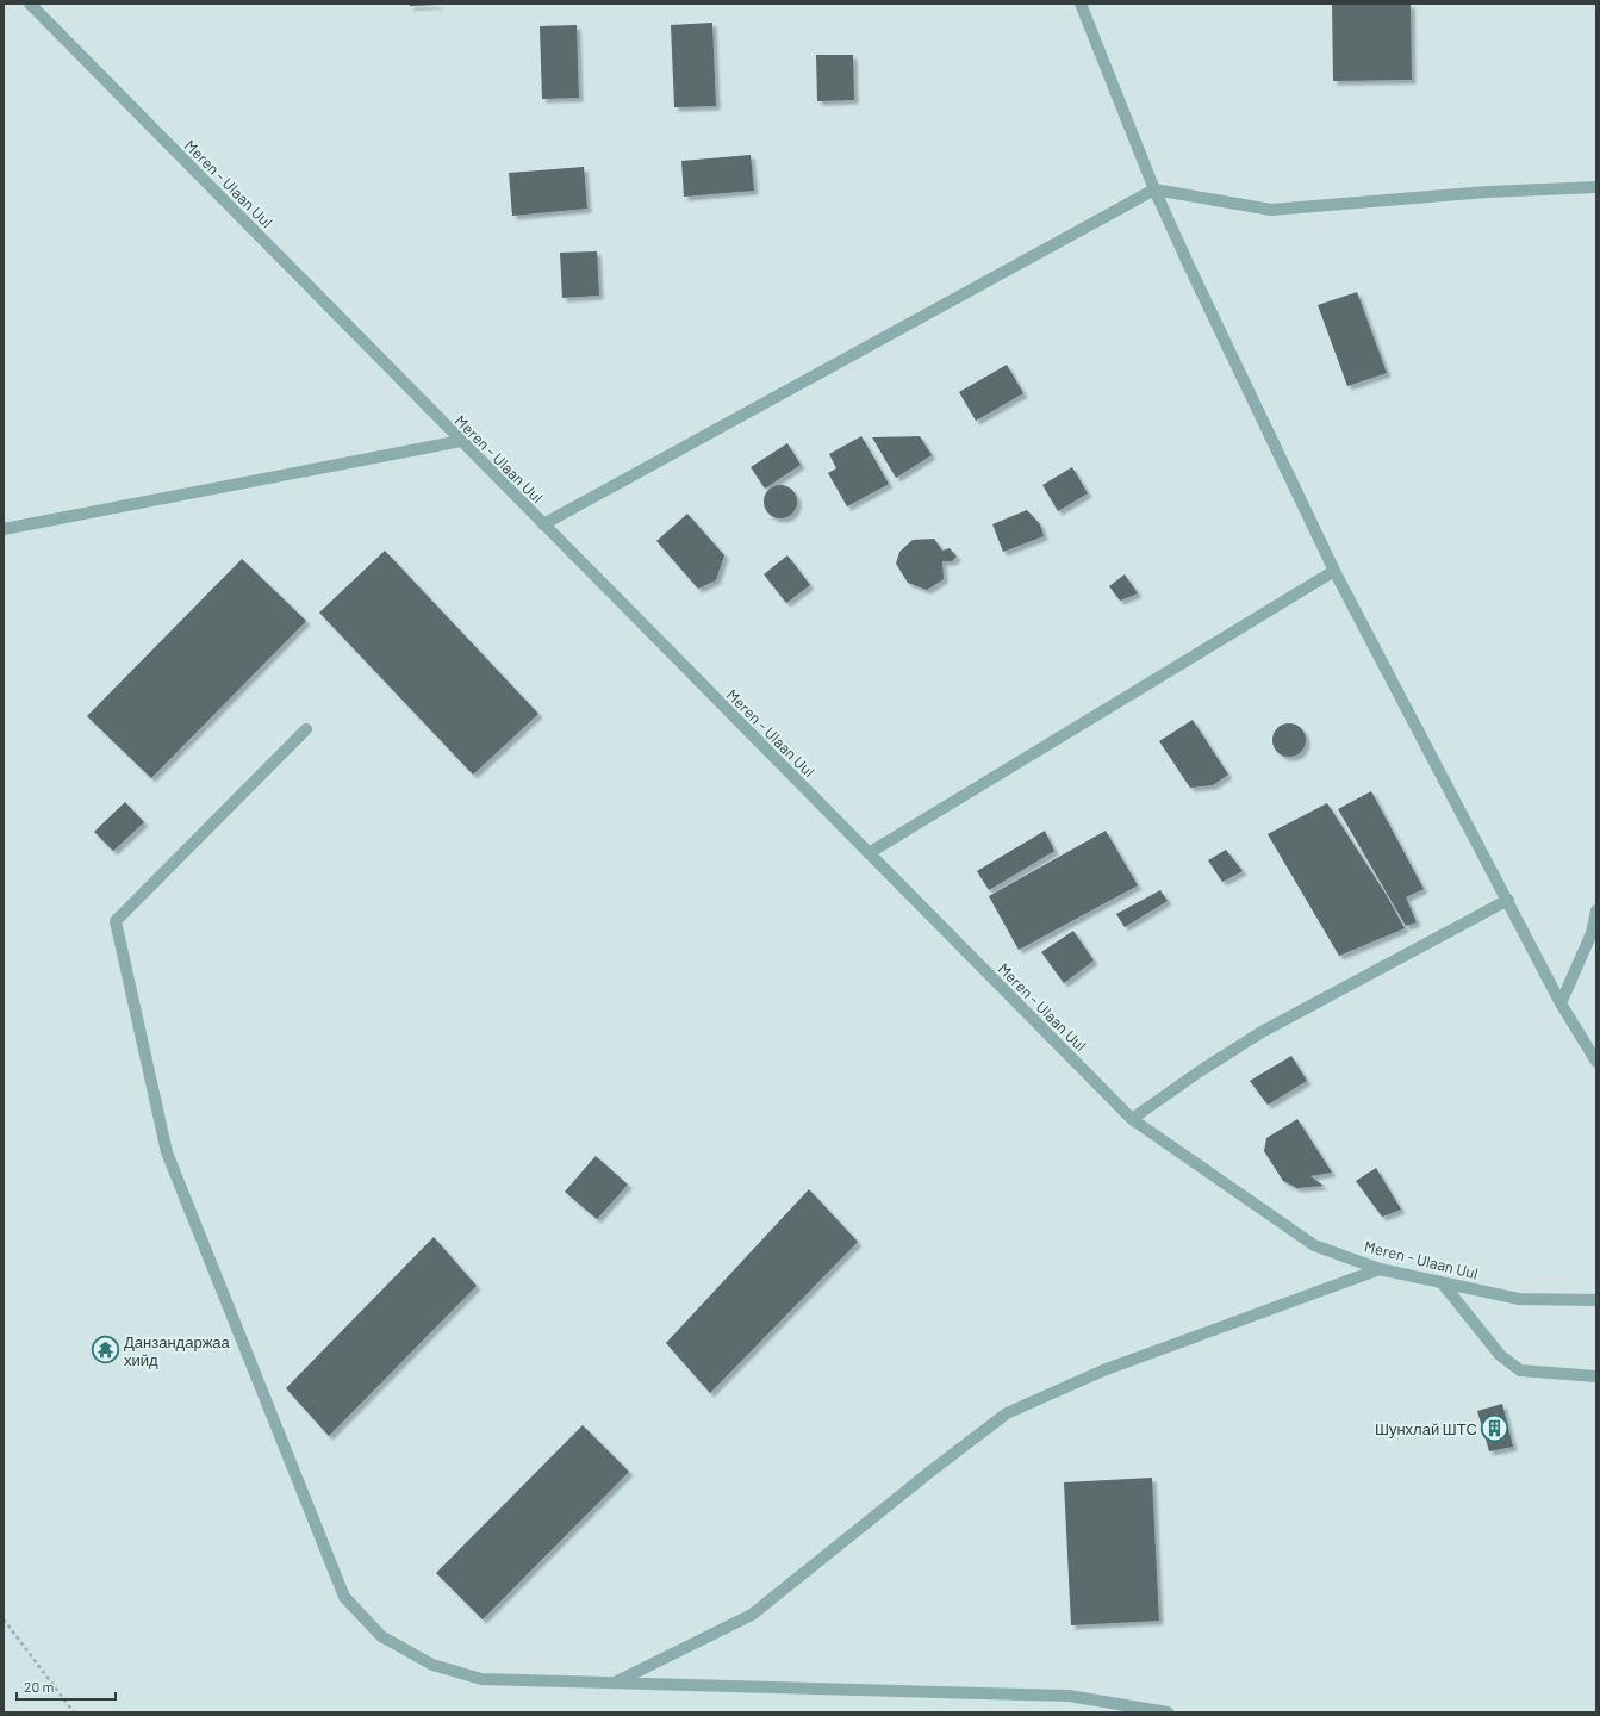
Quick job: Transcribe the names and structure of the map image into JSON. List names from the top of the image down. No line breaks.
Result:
{"streets":{"street":["Meren - Ulaan Uul"]},"places":{"temple":["Данзандаржаа хийд"],"building":["Шунхлай ШТС"]},"scale_bar":"20 m"}
